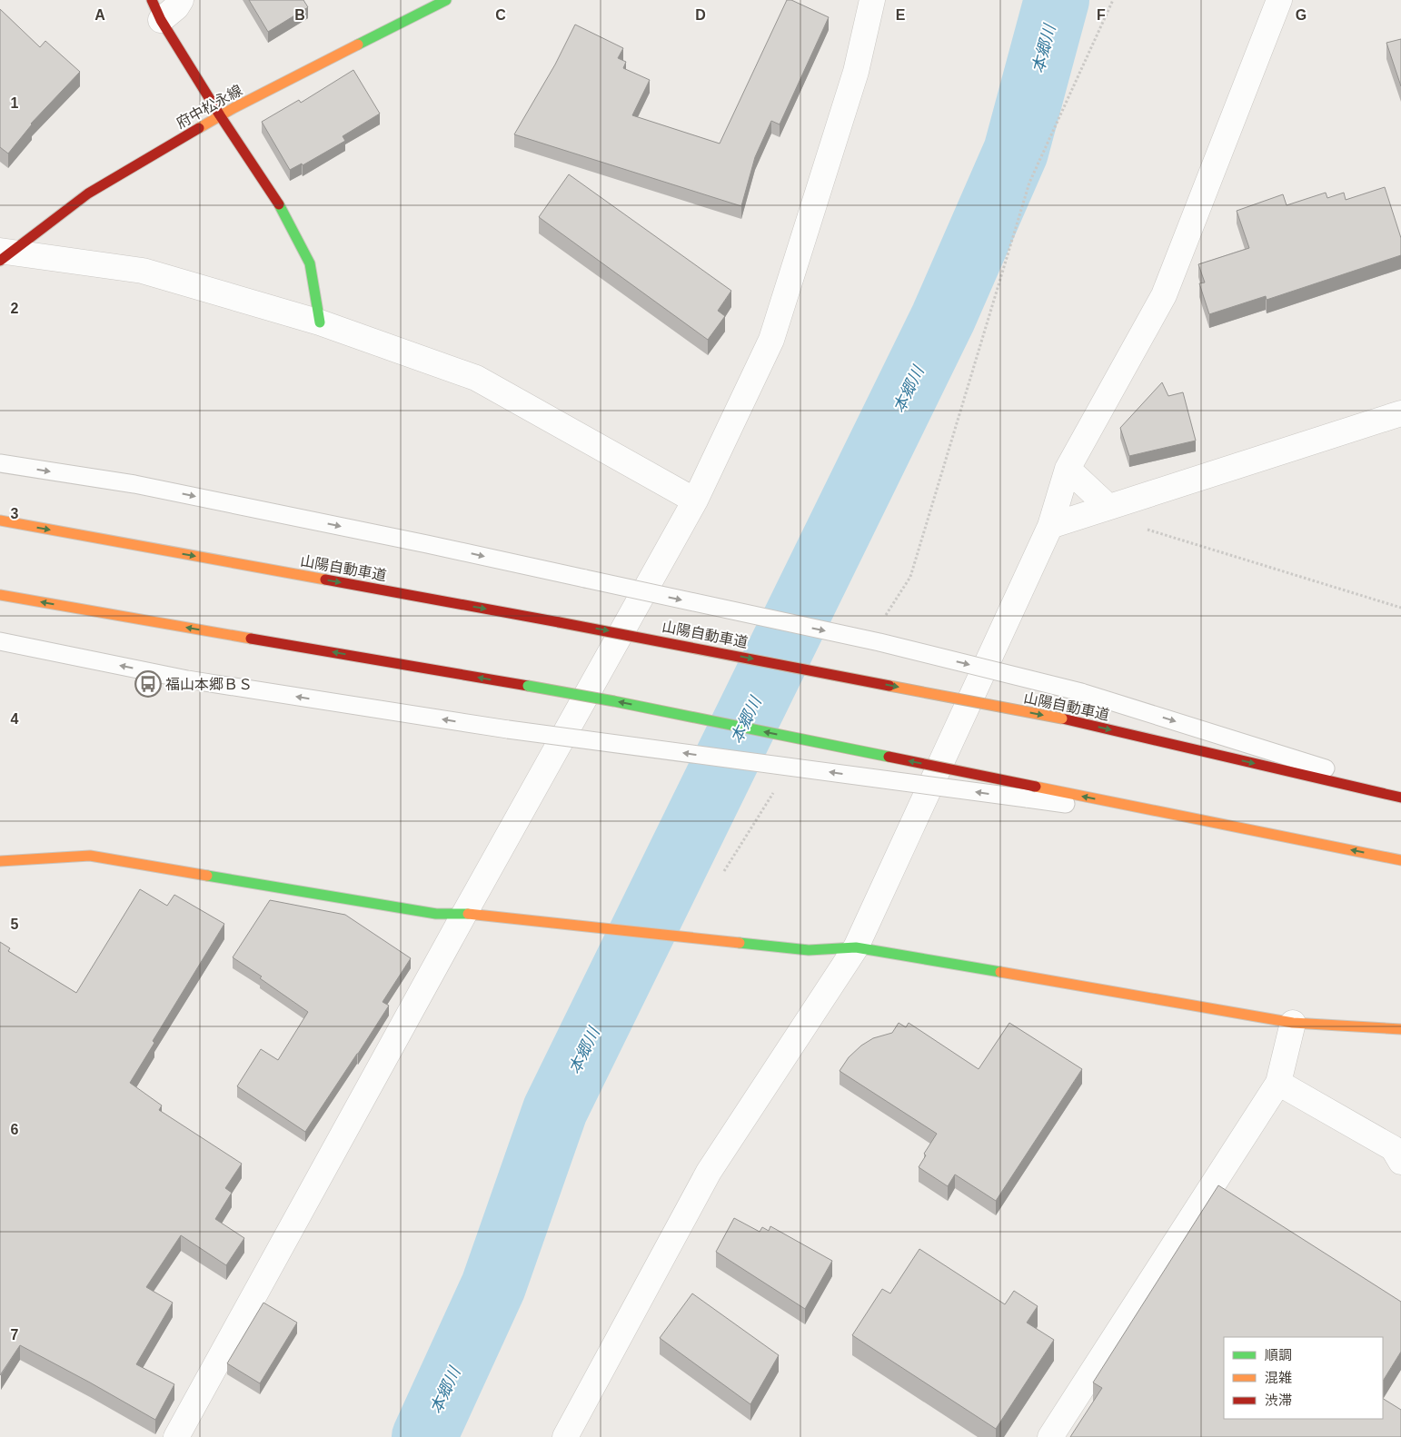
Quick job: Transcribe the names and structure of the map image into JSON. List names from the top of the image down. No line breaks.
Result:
{"streets":{"main road":["府中松永線","山陽自動車道"]},"water":["本郷川"],"places":{"bus stop":["福山本郷ＢＳ"]},"legend":["順調","混雑","渋滞"],"grid":{"columns":["A","B","C","D","E","F","G"],"rows":["1","2","3","4","5","6","7"]}}
